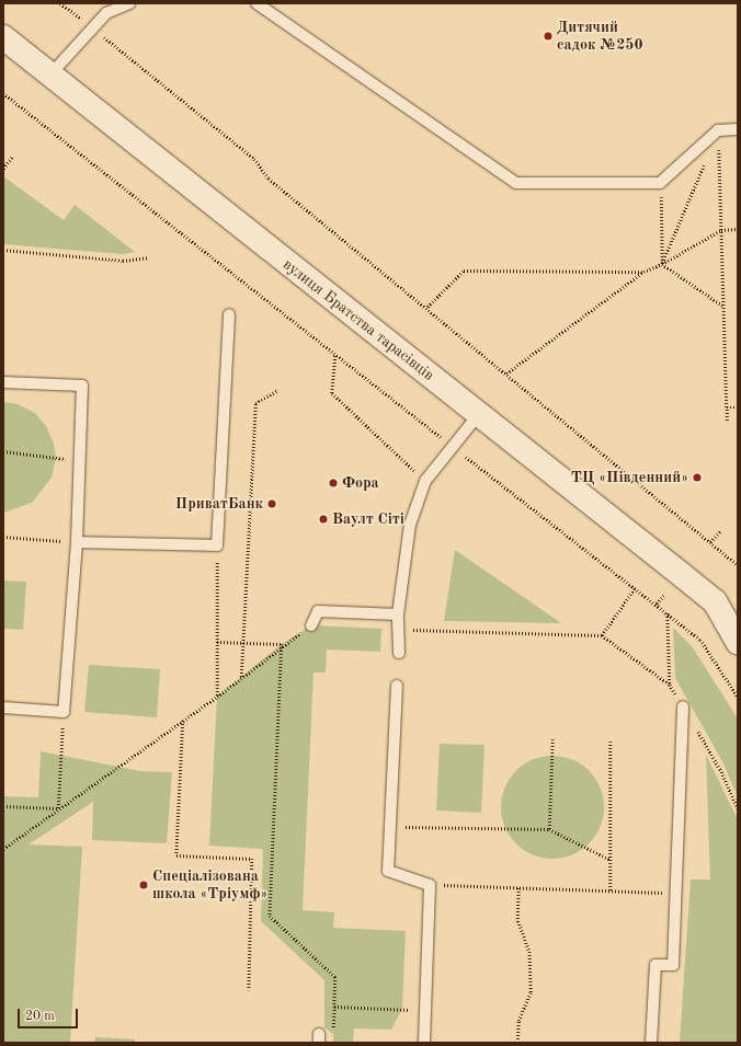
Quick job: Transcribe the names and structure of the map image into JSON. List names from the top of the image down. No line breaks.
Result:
{"streets":{"street":["вулиця Братства тарасівців"]},"places":["Дитячий садок №250","ТЦ «Південний»","Фора","ПриватБанк","Ваулт Сіті","Спеціалізована школа «Тріумф»"],"scale_bar":"20 m"}
